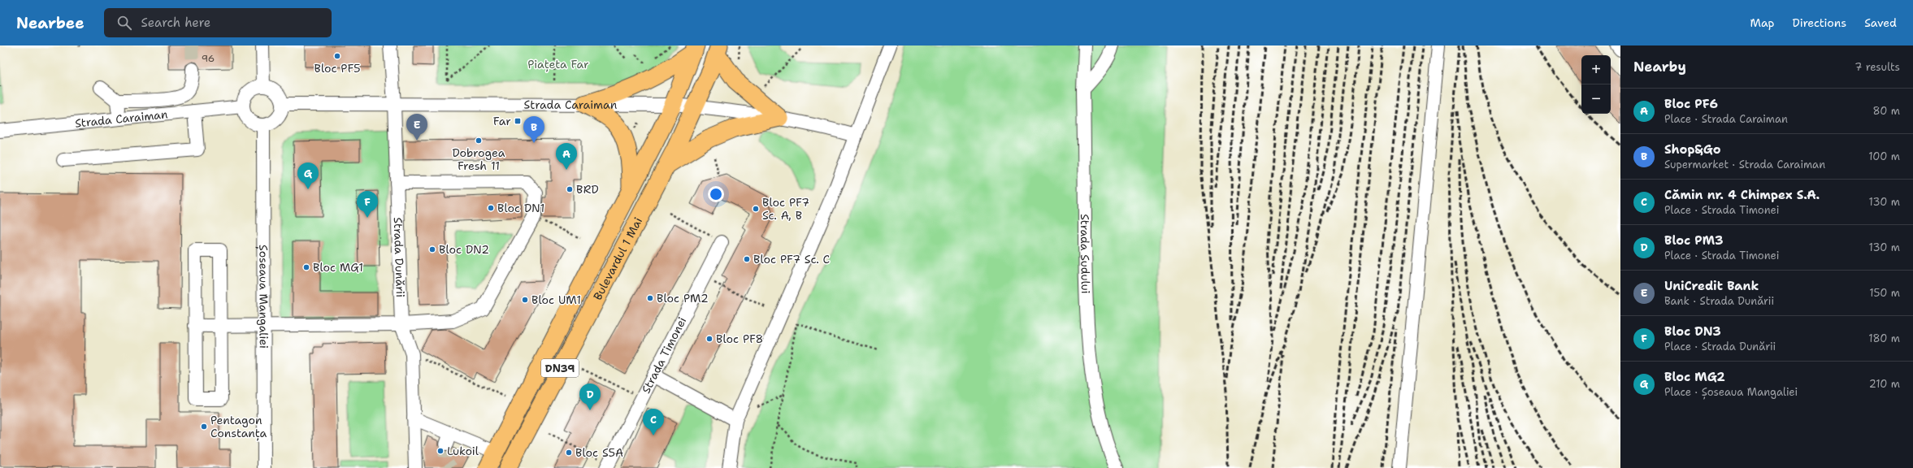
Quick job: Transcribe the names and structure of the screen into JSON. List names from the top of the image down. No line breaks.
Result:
{"streets":{"main road":["Bulevardul 1 Mai","DN39"],"street":["Strada Caraiman","Strada Sudului","Strada Dunării","Șoseaua Mangaliei","Strada Timonei"]},"crossings":[["Strada Caraiman","Strada Dunării"],["Strada Caraiman","Bulevardul 1 Mai"],["Strada Caraiman","Șoseaua Mangaliei"]],"parks":["Piațeta Far"],"places":{"other":["Bloc PF5","Dobrogea Fresh 11","BRD","Bloc DN1","Bloc PF7 Sc. A, B","Bloc DN2","Bloc PF7 Sc. C","Bloc MG1","Bloc PM2","Bloc UM1","Bloc PF8","Pentagon Constanța","Lukoil","Bloc S5A"],"transit":["Far"]},"house_numbers":["96"],"page":{"header":"Nearbee","search":"Search here","nav":["Map","Directions","Saved"],"heading":["Nearby","7 results"],"map_buttons":["+","−"],"list":[{"mark":"A","name":"Bloc PF6","note":"Place · Strada Caraiman","value":"80 m"},{"mark":"B","name":"Shop&Go","note":"Supermarket · Strada Caraiman","value":"100 m"},{"mark":"C","name":"Cămin nr. 4 Chimpex S.A.","note":"Place · Strada Timonei","value":"130 m"},{"mark":"D","name":"Bloc PM3","note":"Place · Strada Timonei","value":"130 m"},{"mark":"E","name":"UniCredit Bank","note":"Bank · Strada Dunării","value":"150 m"},{"mark":"F","name":"Bloc DN3","note":"Place · Strada Dunării","value":"180 m"},{"mark":"G","name":"Bloc MG2","note":"Place · Șoseaua Mangaliei","value":"210 m"}],"pins":["E","B","A","G","F","D","C"]}}
